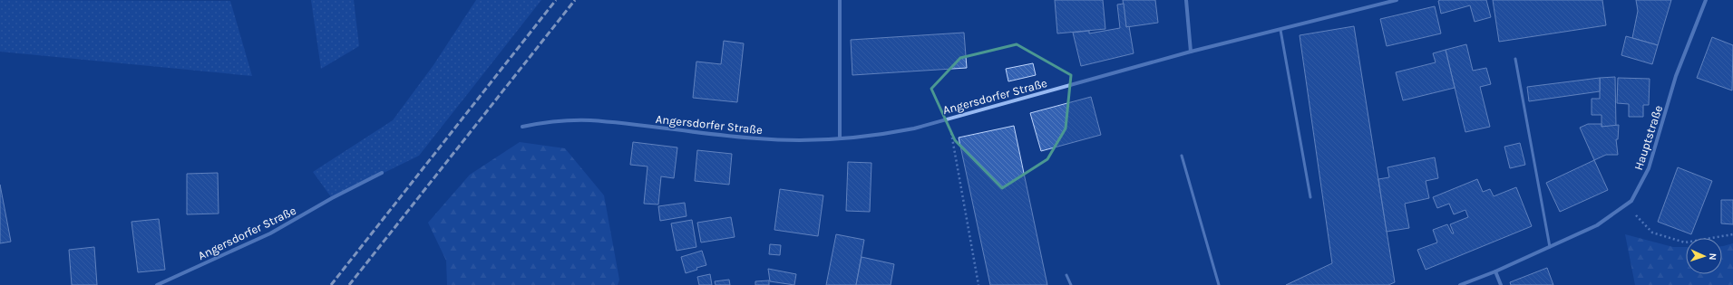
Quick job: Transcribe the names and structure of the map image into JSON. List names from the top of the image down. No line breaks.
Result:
{"streets":{"street":["Angersdorfer Straße","Hauptstraße"]},"north":"right"}
